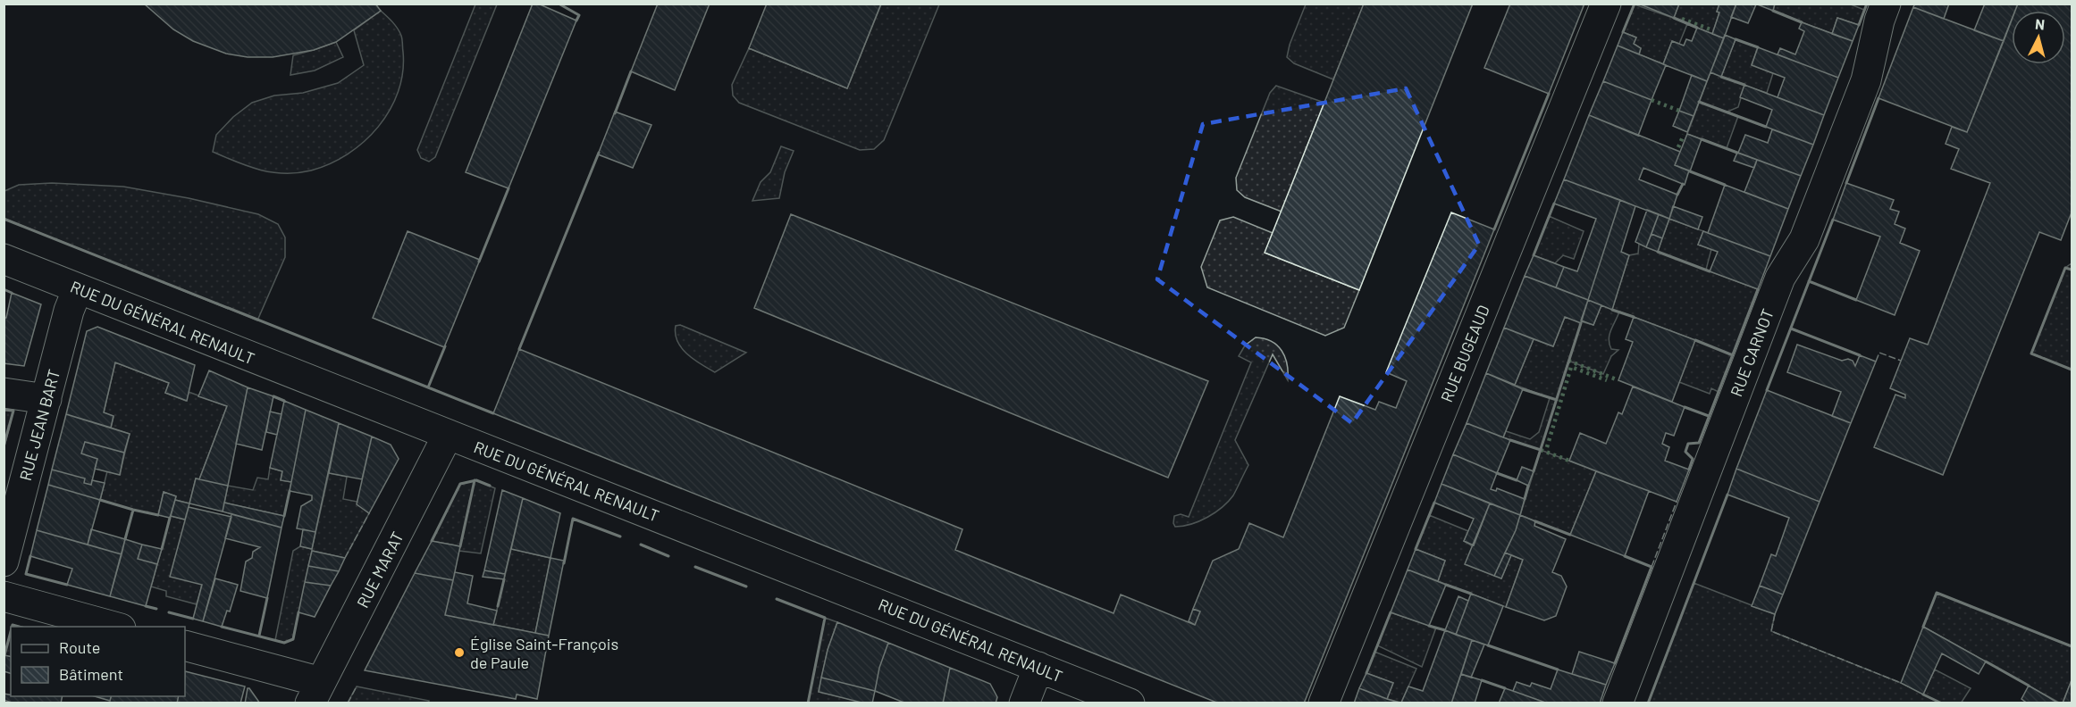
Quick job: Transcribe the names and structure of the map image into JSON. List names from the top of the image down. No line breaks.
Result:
{"streets":{"street":["RUE DU GÉNÉRAL RENAULT","RUE CARNOT","RUE BUGEAUD","RUE JEAN BART","RUE MARAT"]},"crossings":[["RUE DU GÉNÉRAL RENAULT","RUE JEAN BART"],["RUE DU GÉNÉRAL RENAULT","RUE MARAT"]],"places":["Église Saint-François de Paule"],"legend":["Route","Bâtiment"],"north":"top"}
